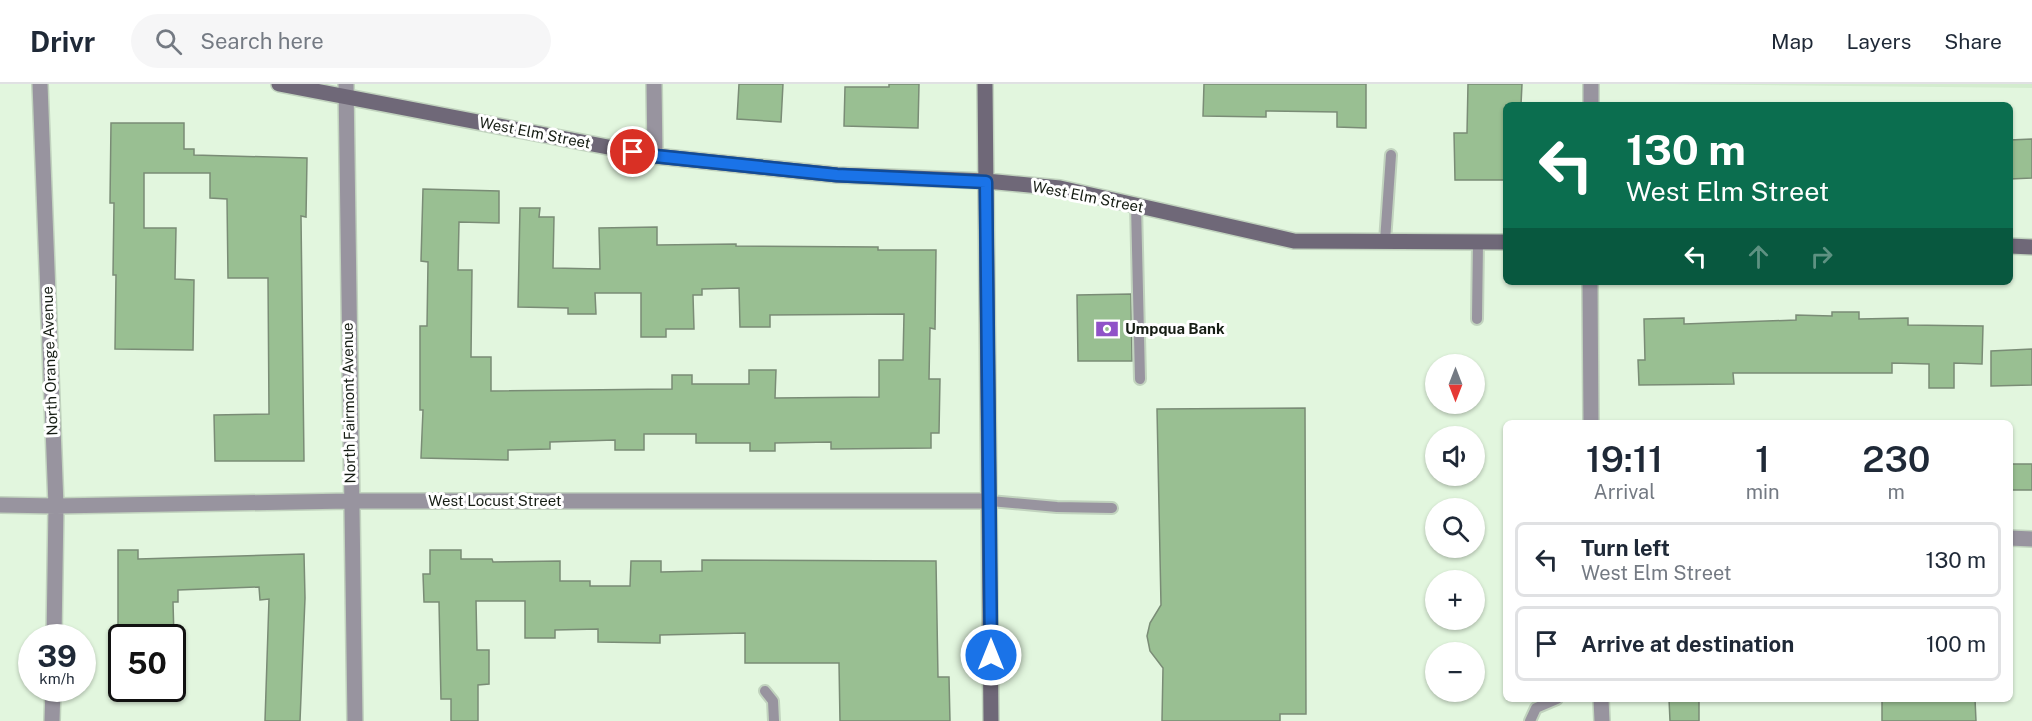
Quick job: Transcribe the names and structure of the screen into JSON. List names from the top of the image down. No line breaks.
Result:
{"streets":{"street":["West Elm Street","North Orange Avenue","North Fairmont Avenue","West Locust Street"]},"crossings":[["West Elm Street","North Fairmont Avenue"],["North Orange Avenue","West Locust Street"],["North Fairmont Avenue","West Locust Street"]],"places":{"bank":["Umpqua Bank"]},"north":"bottom","page":{"header":"Drivr","search":"Search here","nav":["Map","Layers","Share"],"turn":["130 m","West Elm Street"],"map_buttons":["+","−"],"eta":["19:11","Arrival","1","min","230","m"],"list":[{"name":"Turn left","note":"West Elm Street","value":"130 m"},{"name":"Arrive at destination","value":"100 m"}],"speed":"39 km/h","limit":"50"}}
